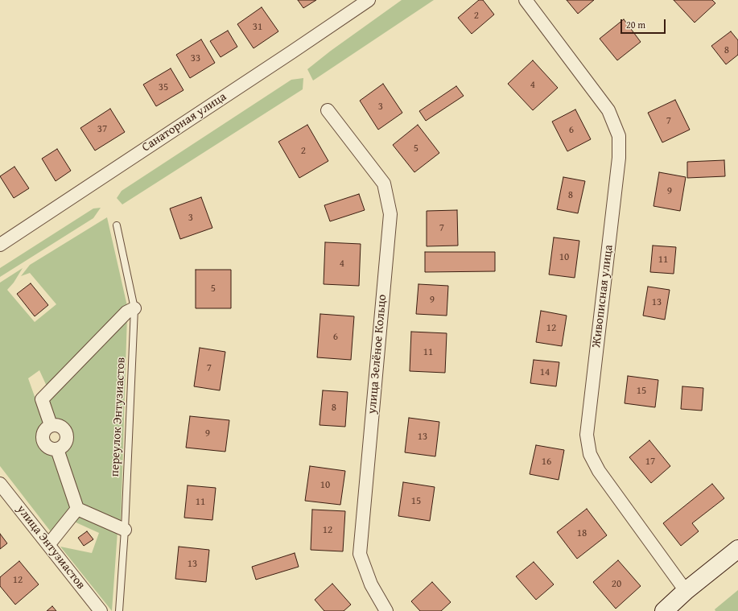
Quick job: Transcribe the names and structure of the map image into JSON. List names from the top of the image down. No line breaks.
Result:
{"streets":{"street":["Санаторная улица","Живописная улица","улица Зелёное Кольцо","улица Энтузиастов"],"lane":["переулок Энтузиастов"]},"house_numbers":["2","31","8","33","4","35","3","7","37","6","5","2","9","8","3","7","10","11","4","5","9","13","12","6","11","7","14","15","8","9","13","16","17","10","15","11","12","18","13","12","20"],"scale_bar":"20 m"}
